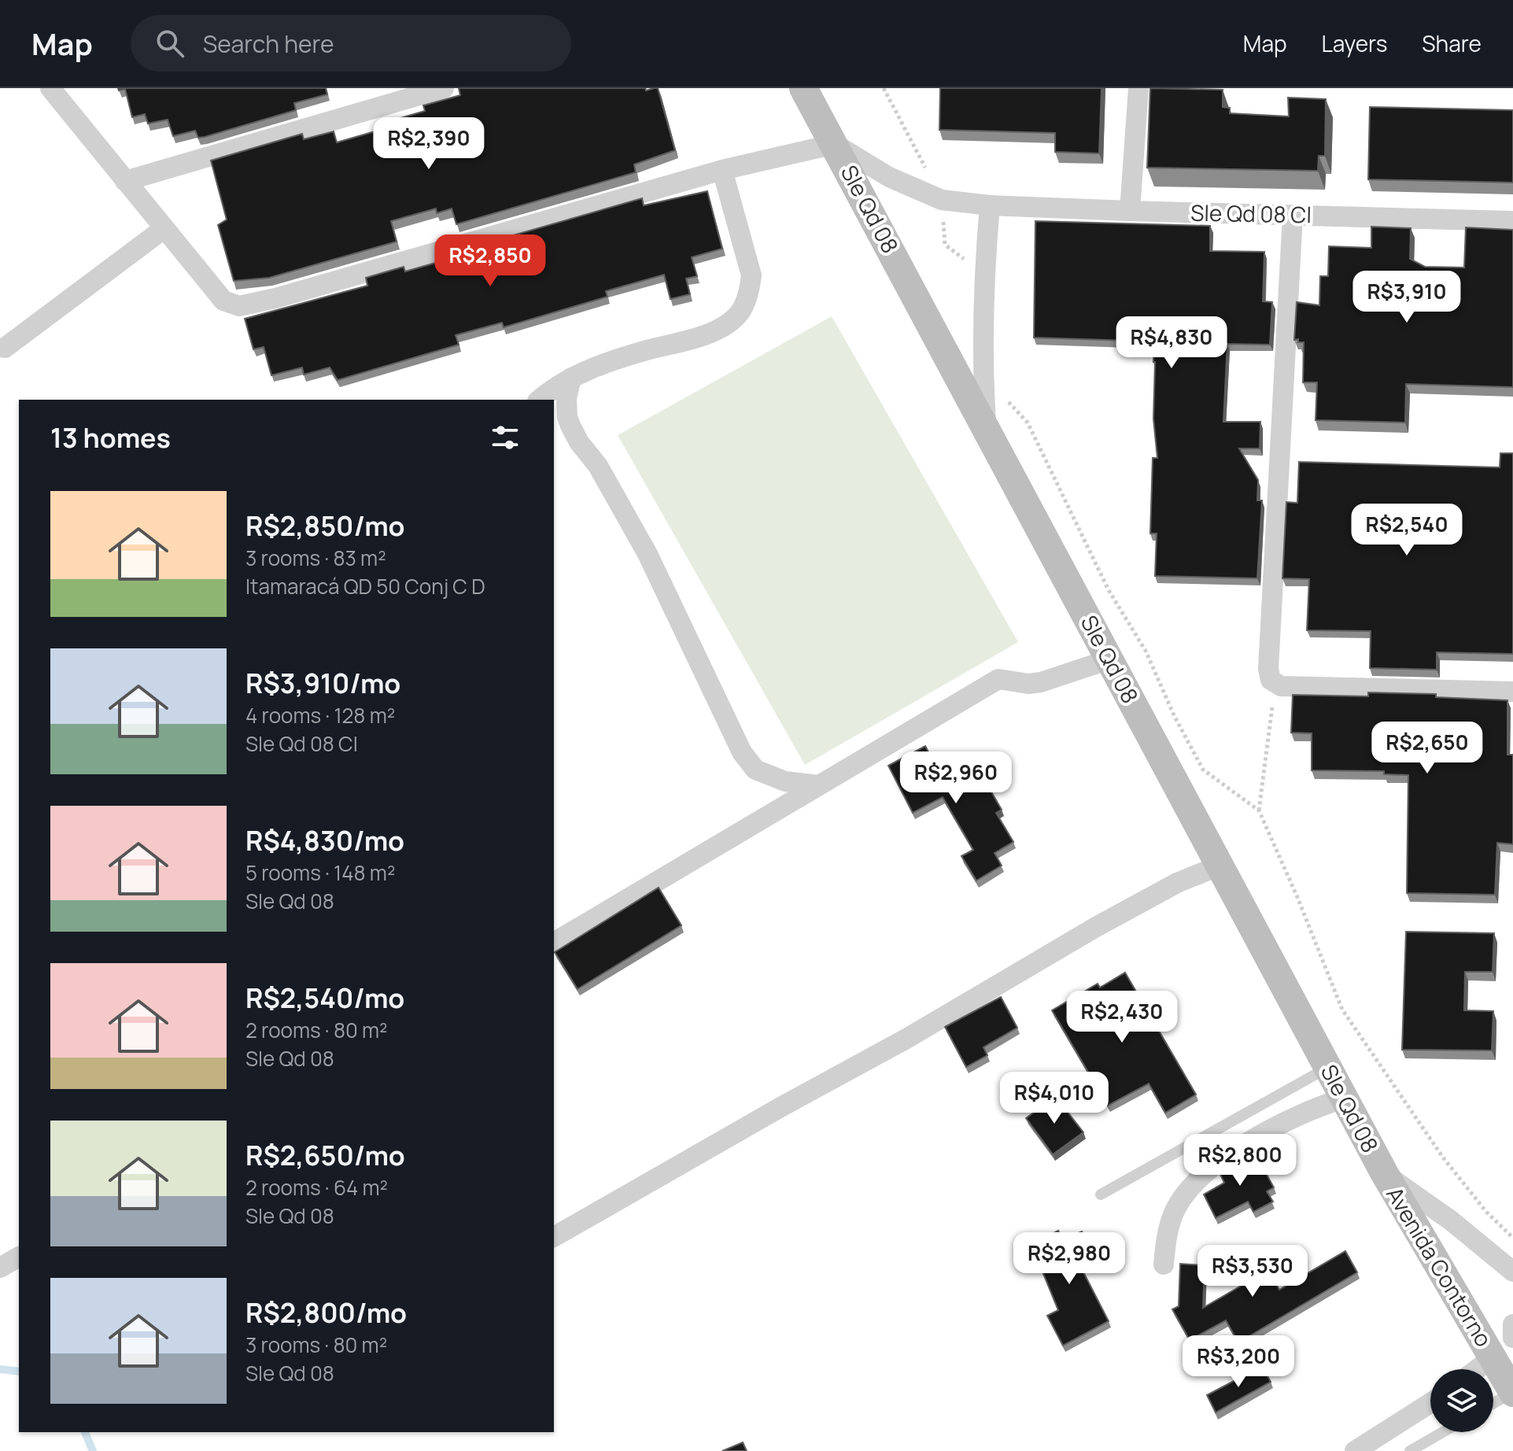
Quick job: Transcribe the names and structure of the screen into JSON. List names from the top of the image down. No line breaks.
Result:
{"streets":{"street":["Sle Qd 08","Sle Qd 08 Cl","Avenida Contorno"]},"crossings":[["Sle Qd 08","Sle Qd 08 Cl"],["Sle Qd 08","Avenida Contorno"]],"page":{"header":"Map","search":"Search here","nav":["Map","Layers","Share"],"price":["R$2,390","R$2,850","R$3,910","R$4,830","R$2,540","R$2,650","R$2,960","R$2,430","R$4,010","R$2,800","R$2,980","R$3,530","R$3,200"],"heading":"13 homes","list":[{"name":"R$2,850/mo","note":"3 rooms · 83 m² · Itamaracá QD 50 Conj C D"},{"name":"R$3,910/mo","note":"4 rooms · 128 m² · Sle Qd 08 Cl"},{"name":"R$4,830/mo","note":"5 rooms · 148 m² · Sle Qd 08"},{"name":"R$2,540/mo","note":"2 rooms · 80 m² · Sle Qd 08"},{"name":"R$2,650/mo","note":"2 rooms · 64 m² · Sle Qd 08"},{"name":"R$2,800/mo","note":"3 rooms · 80 m² · Sle Qd 08"}]}}
